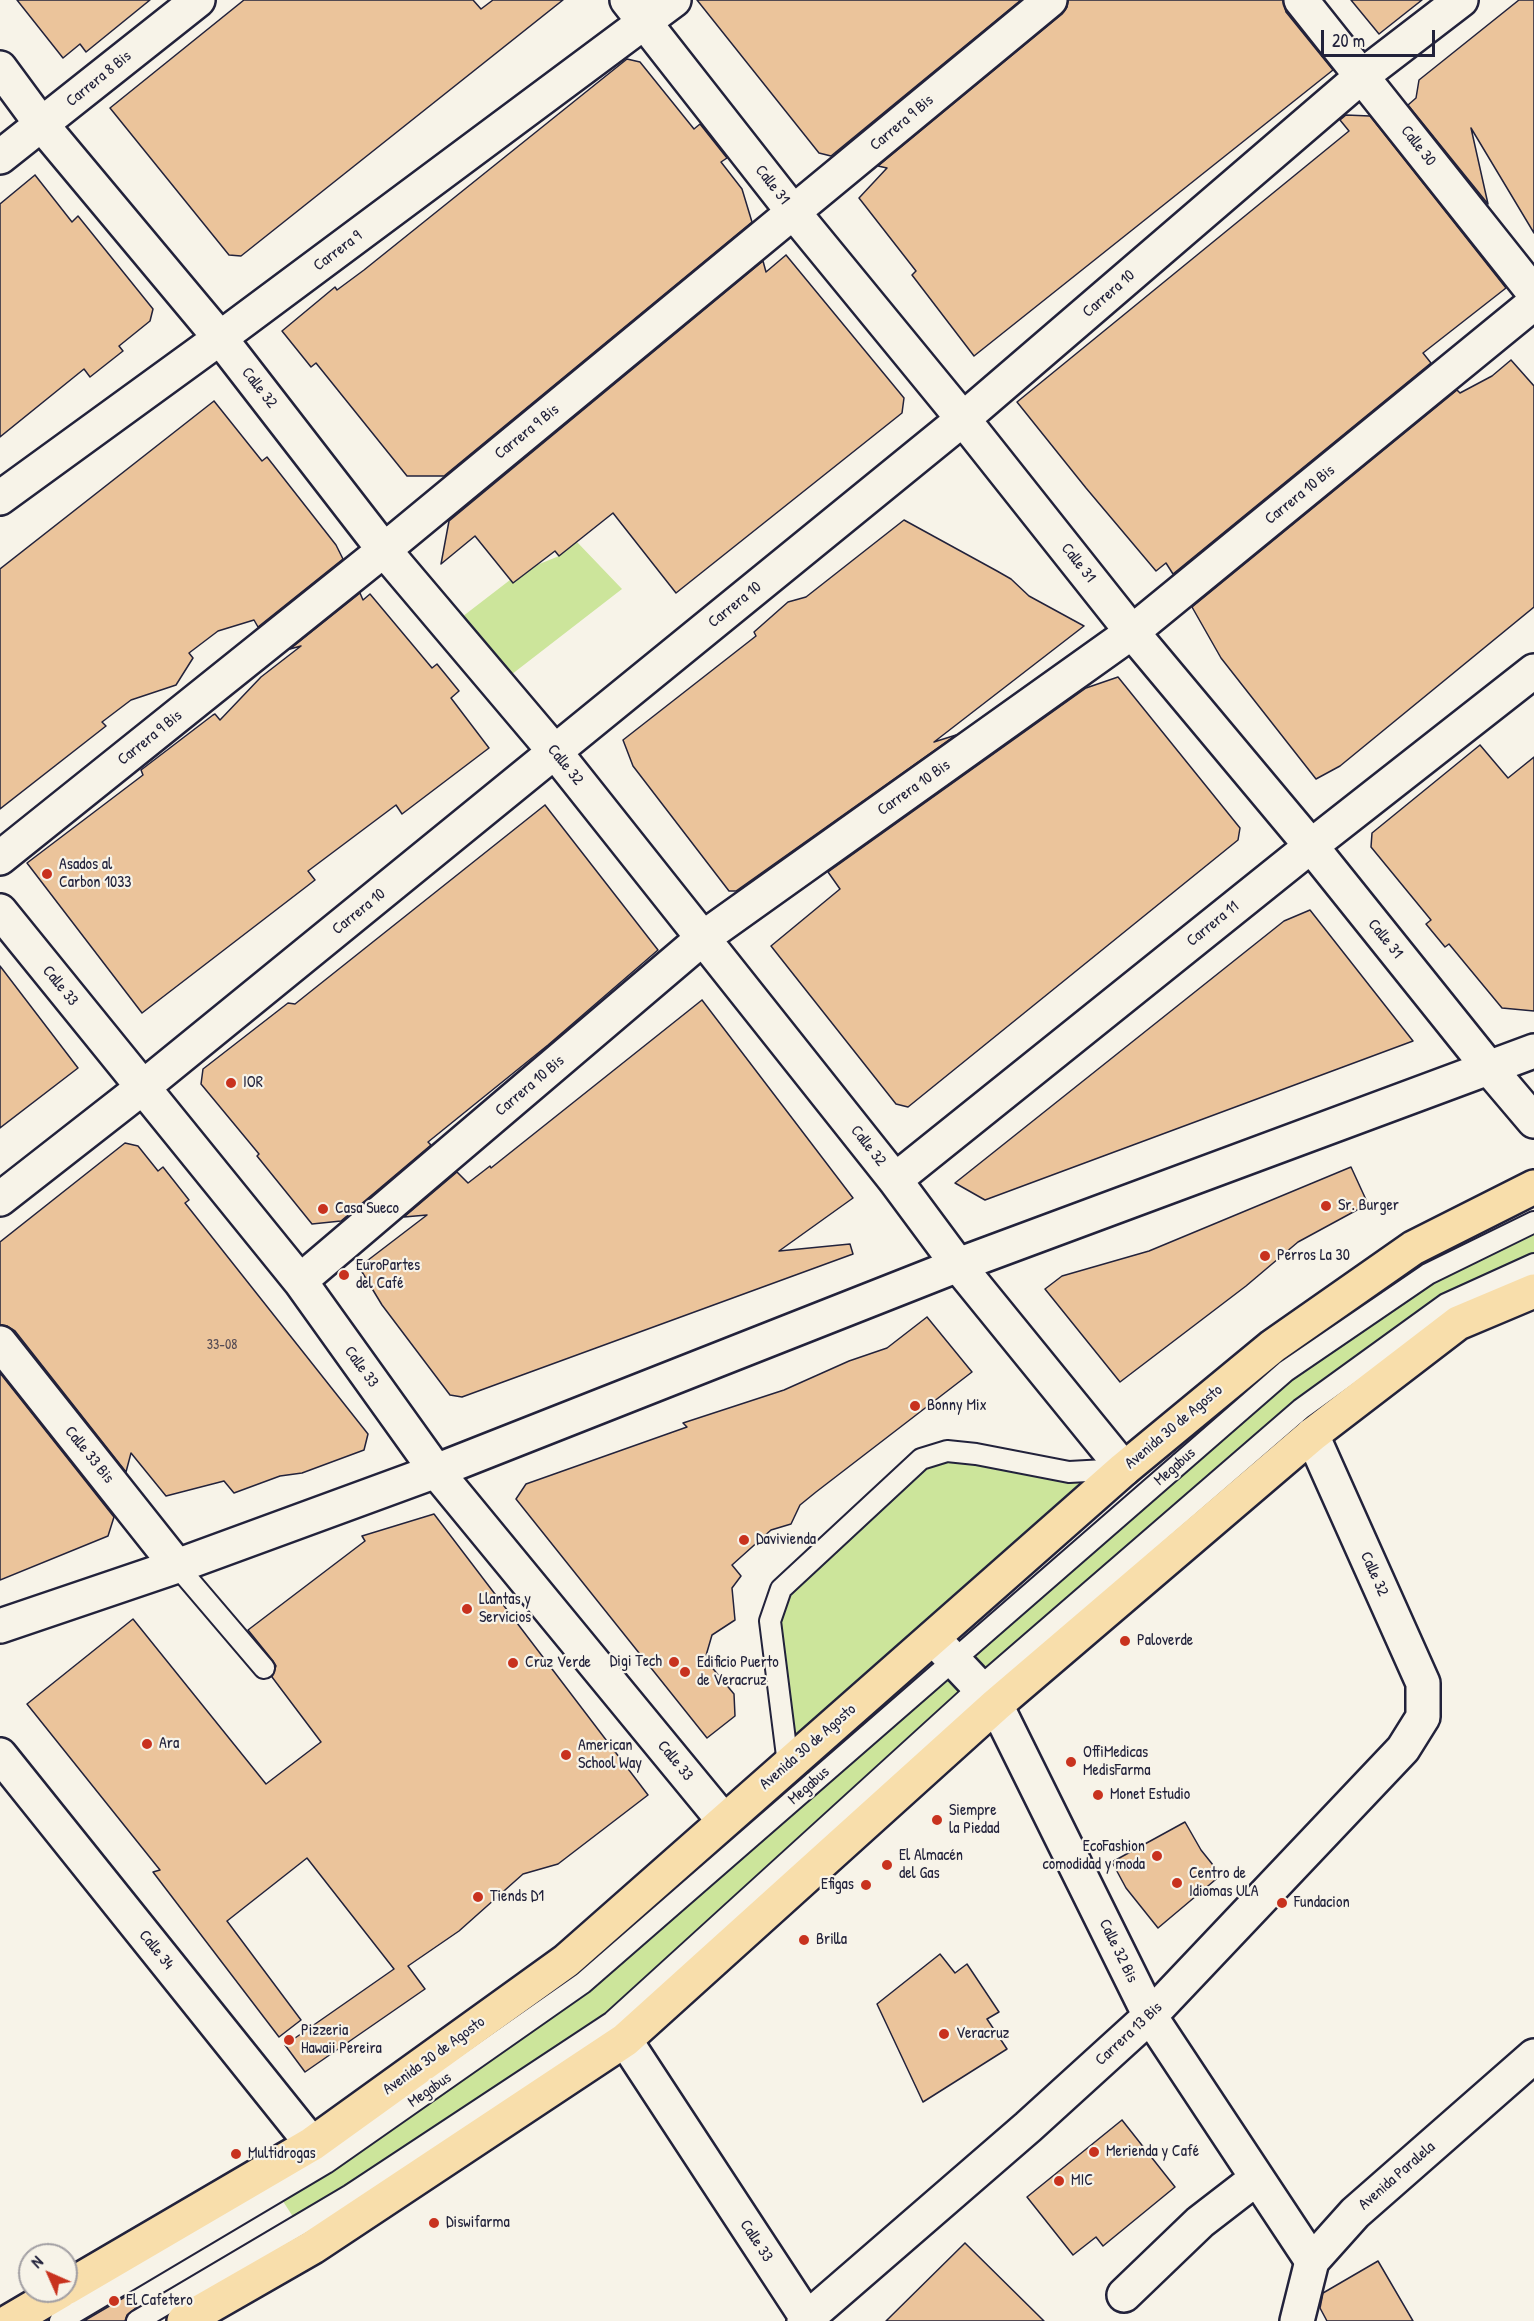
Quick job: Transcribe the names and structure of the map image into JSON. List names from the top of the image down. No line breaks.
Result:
{"streets":{"main road":["Avenida 30 de Agosto"],"street":["Carrera 8 Bis","Carrera 9 Bis","Calle 30","Calle 31","Carrera 9","Carrera 10","Calle 32","Carrera 10 Bis","Carrera 11","Calle 33","Calle 33 Bis","Calle 34","Calle 32 Bis","Carrera 13 Bis","Avenida Paralela"],"lane":["Megabus"]},"crossings":[["Carrera 8 Bis","Calle 32"],["Carrera 9 Bis","Calle 31"],["Carrera 9 Bis","Calle 32"],["Calle 30","Carrera 10"],["Calle 31","Carrera 9"],["Calle 31","Carrera 10"],["Calle 31","Carrera 10 Bis"],["Calle 31","Carrera 11"],["Carrera 9","Calle 32"],["Carrera 10","Calle 32"],["Carrera 10","Calle 33"],["Calle 32","Carrera 10 Bis"],["Calle 32","Carrera 11"],["Calle 32","Avenida 30 de Agosto"],["Calle 32","Carrera 13 Bis"],["Carrera 10 Bis","Calle 33"],["Calle 33","Avenida 30 de Agosto"],["Calle 33","Carrera 13 Bis"],["Avenida 30 de Agosto","Megabus"],["Avenida 30 de Agosto","Calle 34"],["Avenida 30 de Agosto","Calle 32 Bis"],["Megabus","Calle 32 Bis"],["Calle 32 Bis","Carrera 13 Bis"],["Calle 32 Bis","Avenida Paralela"]],"places":["Asados al Carbon 1033","IOR","Sr. Burger","Casa Sueco","Perros La 30","EuroPartes del Café","Bonny Mix","Davivienda","Llantas y Servicios","Paloverde","Digi Tech","Cruz Verde","Edificio Puerto de Veracruz","Ara","American School Way","OffiMedicas MedisFarma","Monet Estudio","Siempre la Piedad","EcoFashion comodidad y moda","El Almacén del Gas","Centro de Idiomas ULA","Efigas","Tiends D1","Fundacion","Brilla","Veracruz","Pizzeria Hawaii Pereira","Merienda y Café","Multidrogas","MIC","Diswifarma","El Cafetero"],"house_numbers":["33-08"],"scale_bar":"20 m","north":"top left"}
